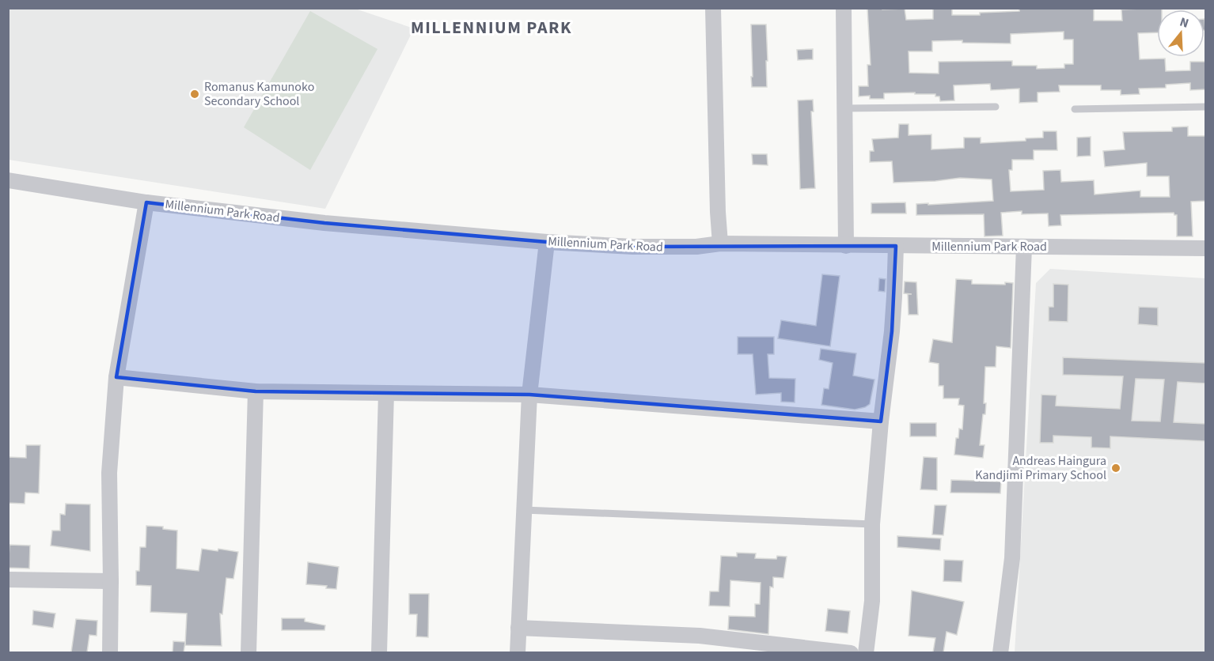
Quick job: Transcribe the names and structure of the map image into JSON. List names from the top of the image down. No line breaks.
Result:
{"streets":{"street":["Millennium Park Road"]},"districts":["MILLENNIUM PARK"],"places":["Romanus Kamunoko Secondary School","Andreas Haingura Kandjimi Primary School"],"north":"top"}
